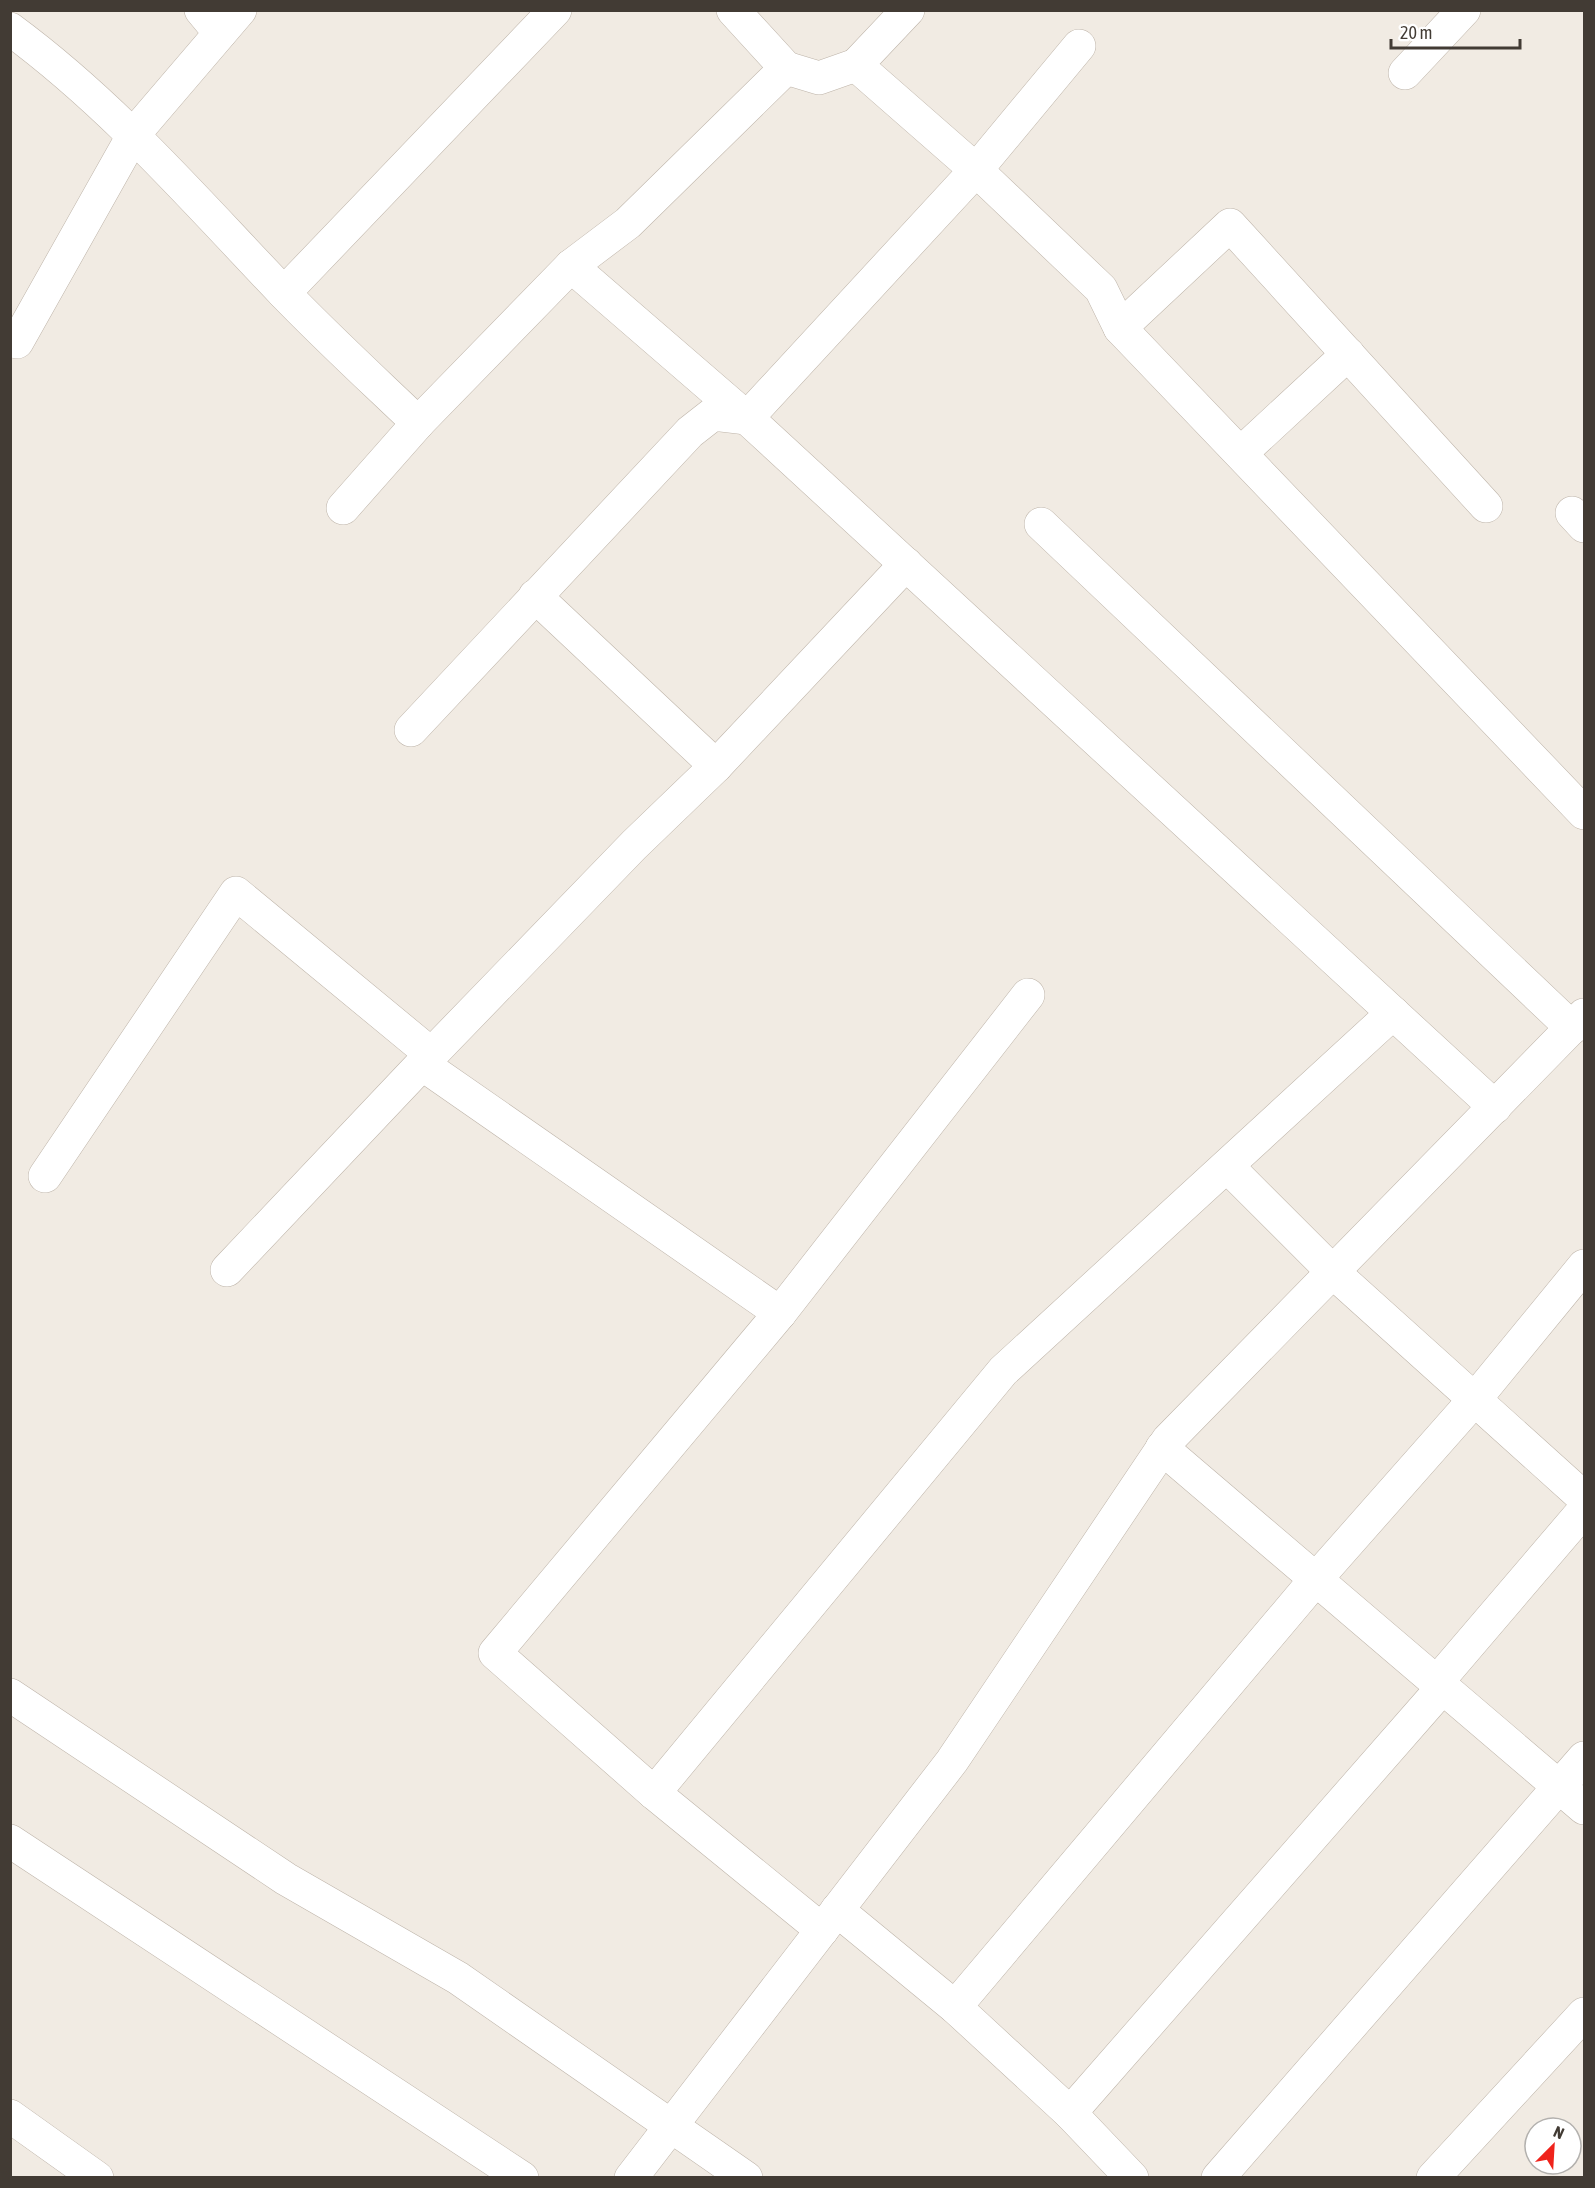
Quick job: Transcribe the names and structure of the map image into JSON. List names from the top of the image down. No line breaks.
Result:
{"scale_bar":"20 m","north":"top right"}
